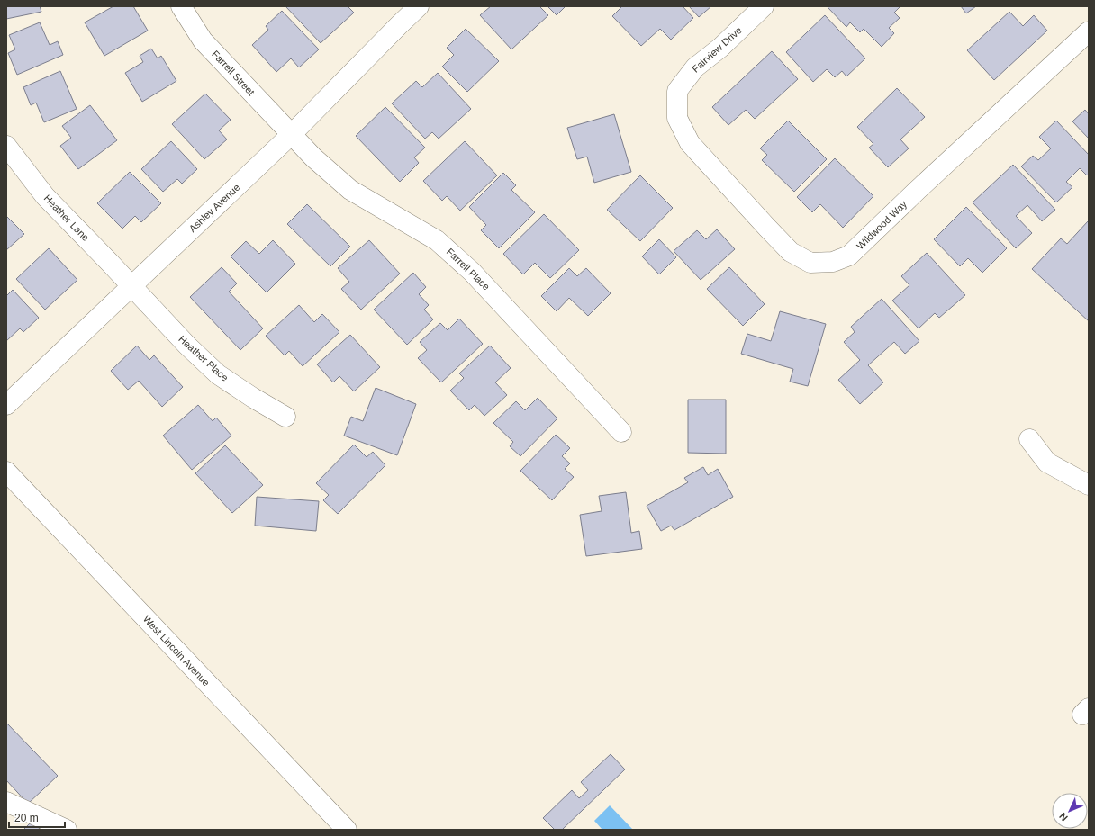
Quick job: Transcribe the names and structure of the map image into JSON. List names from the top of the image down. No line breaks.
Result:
{"streets":{"street":["Fairview Drive","Farrell Street","Ashley Avenue","Heather Lane","Wildwood Way","Farrell Place","Heather Place","West Lincoln Avenue"]},"crossings":[["Fairview Drive","Wildwood Way"],["Farrell Street","Ashley Avenue"],["Farrell Street","Farrell Place"],["Ashley Avenue","Heather Lane"],["Ashley Avenue","Farrell Place"],["Ashley Avenue","Heather Place"],["Heather Lane","Heather Place"]],"scale_bar":"20 m","north":"bottom left"}
